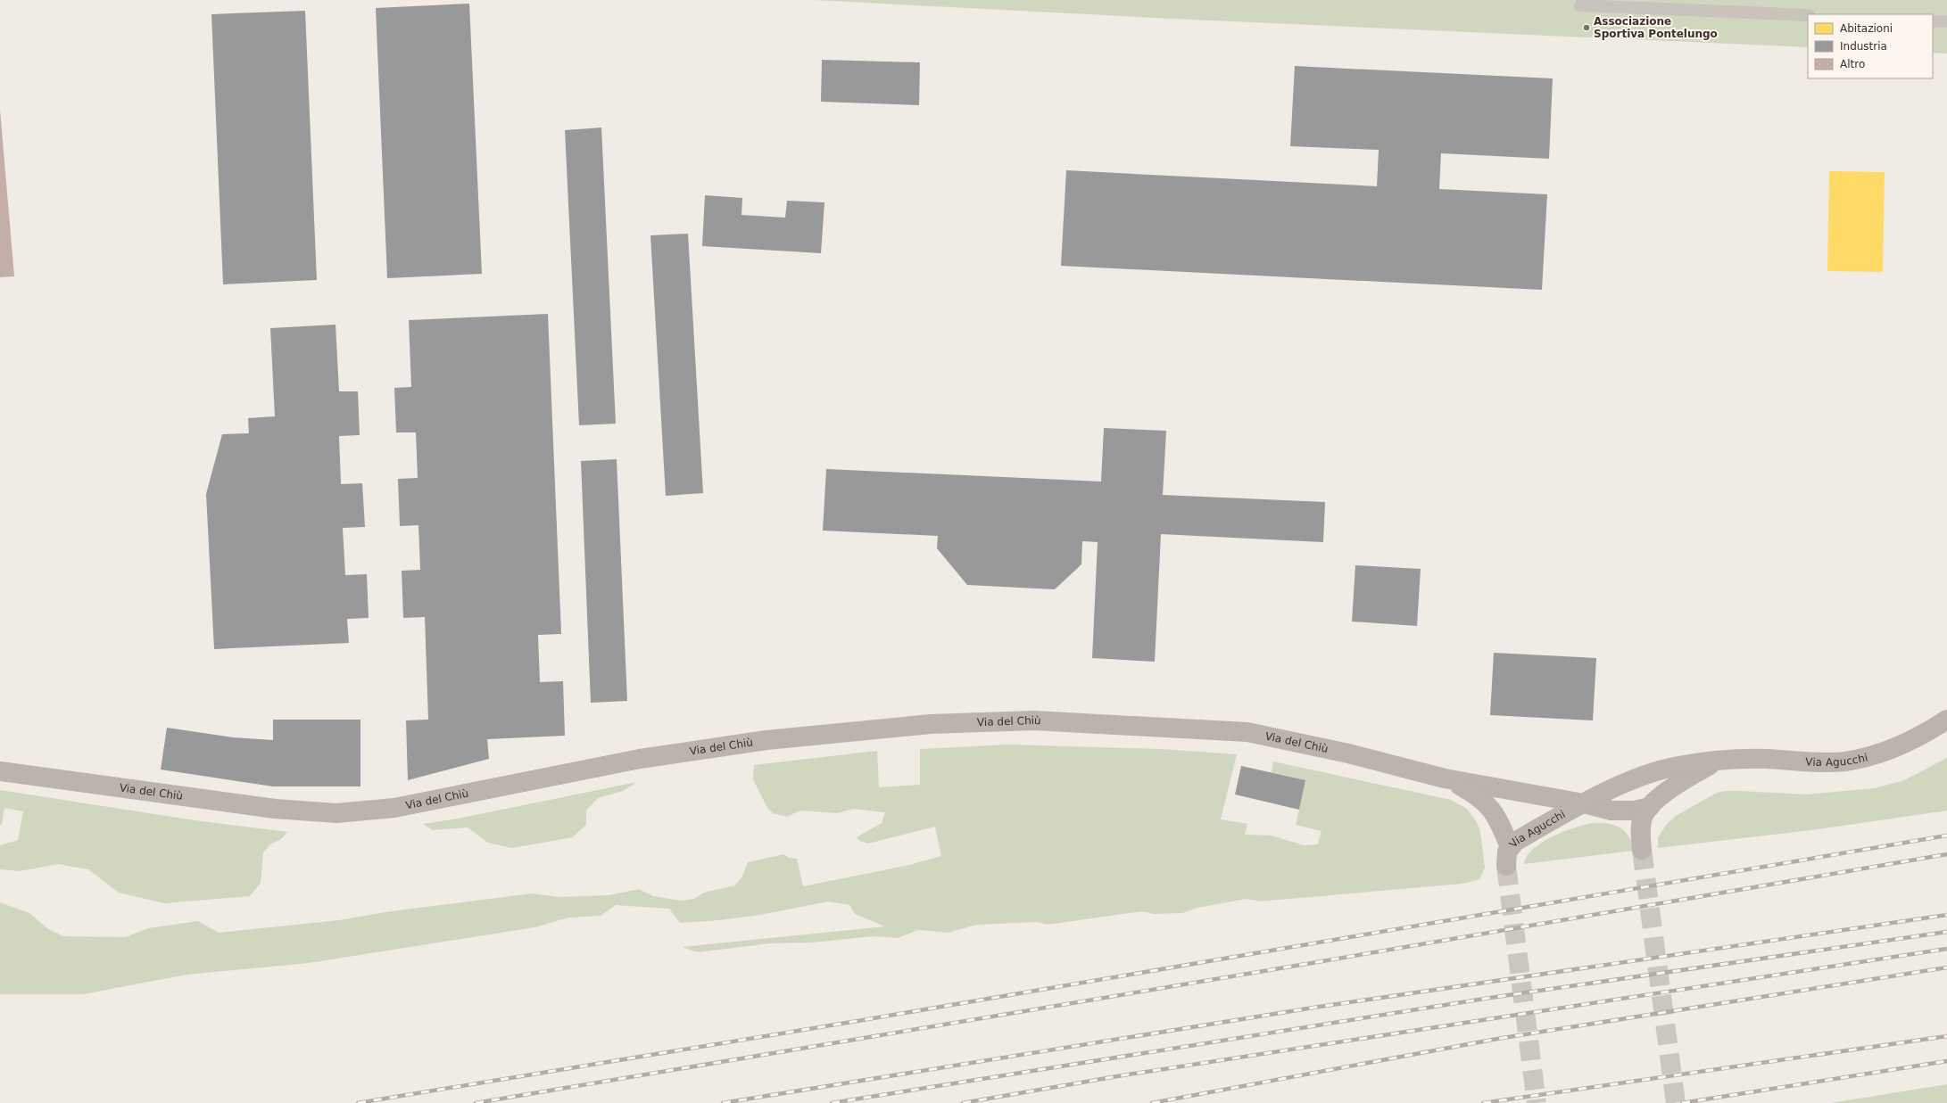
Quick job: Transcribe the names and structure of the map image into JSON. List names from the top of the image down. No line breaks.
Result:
{"streets":{"street":["Via del Chiù","Via Agucchi"]},"crossings":[["Via del Chiù","Via Agucchi"]],"places":["Associazione Sportiva Pontelungo"],"legend":["Abitazioni","Industria","Altro"]}
